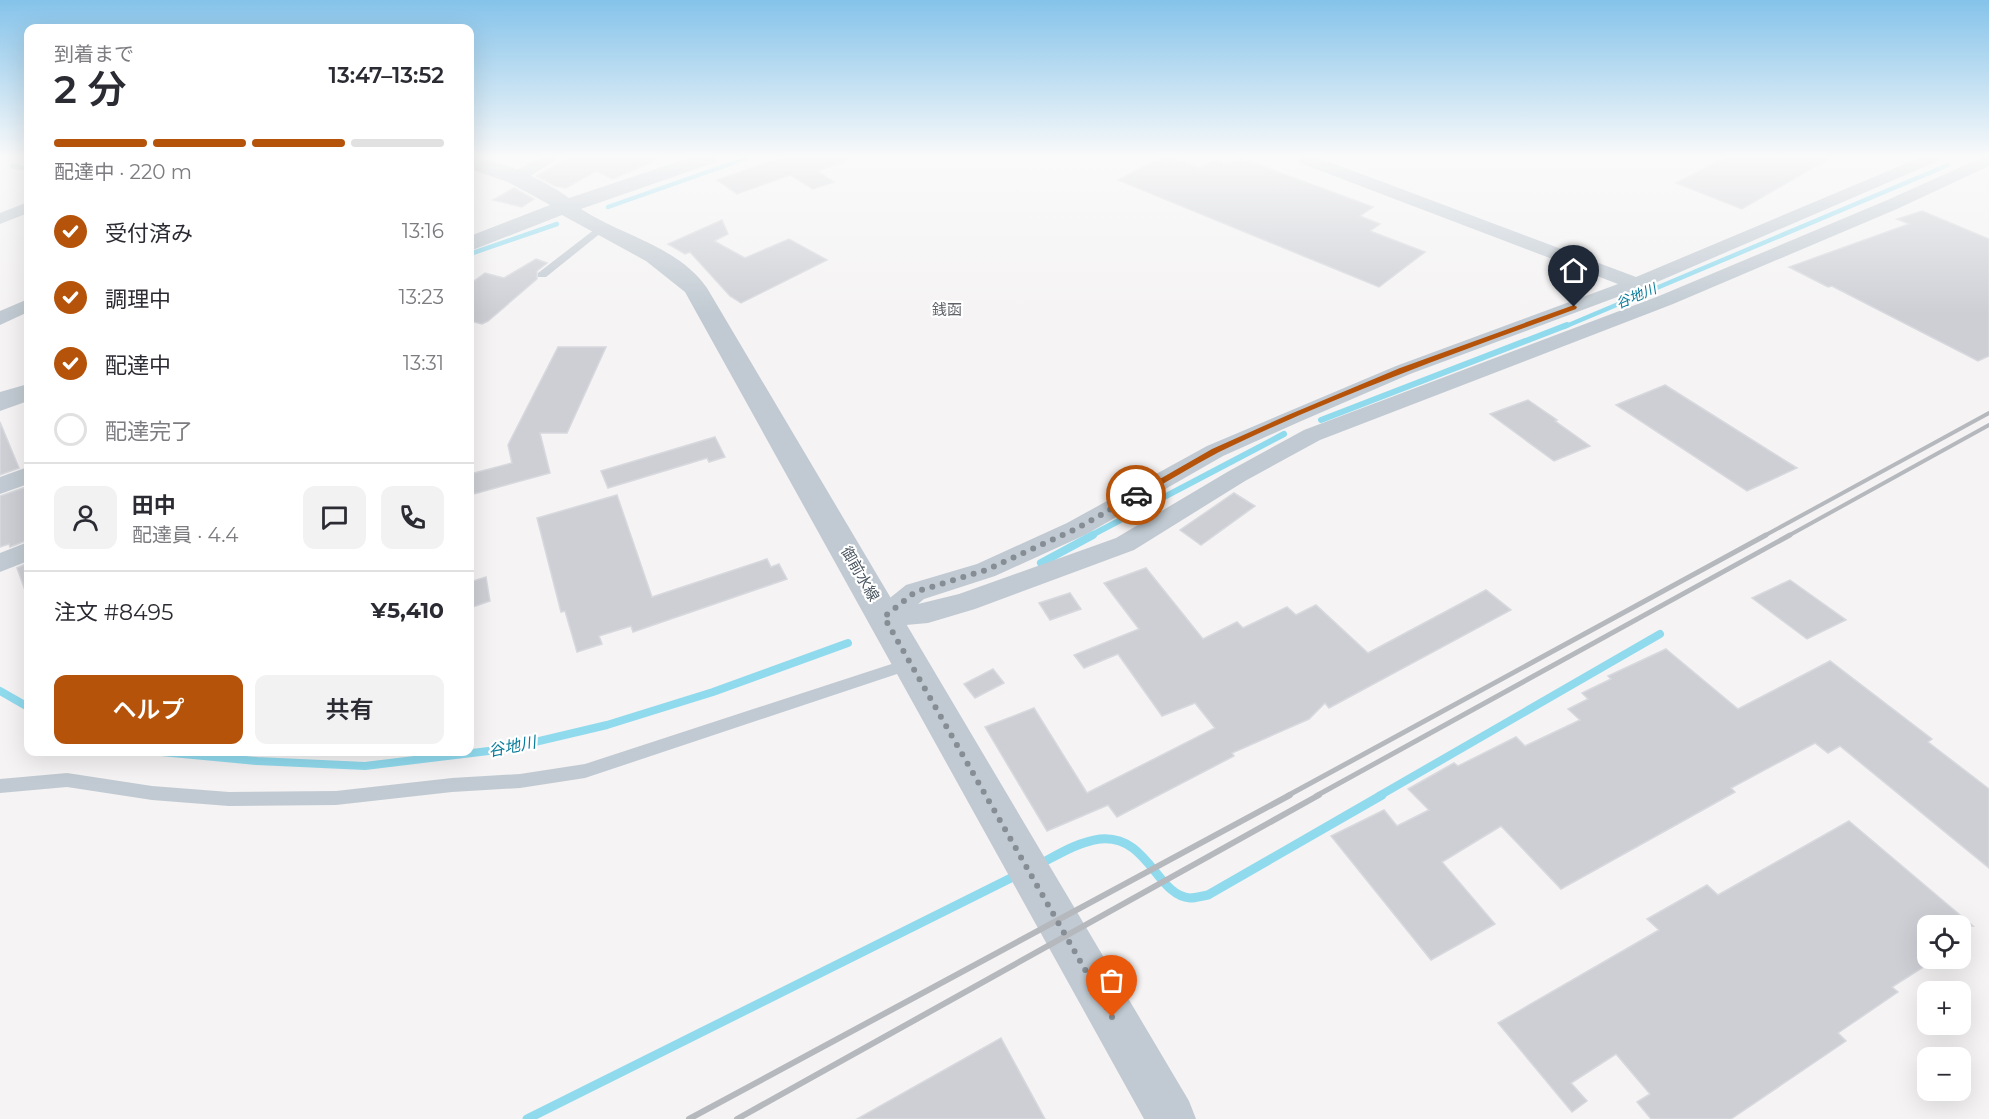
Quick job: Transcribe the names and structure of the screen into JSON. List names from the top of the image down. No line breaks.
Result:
{"streets":{"street":["御前水線"]},"districts":["銭函"],"water":["谷地川"],"page":{"heading":["2 分","到着まで","13:47–13:52"],"panel":["田中","配達員 · 4.4","注文 #8495","¥5,410"],"bar":"配達中 · 220 m","list":[["受付済み","13:16"],["調理中","13:23"],["配達中","13:31"],"配達完了"],"buttons":["ヘルプ","共有"],"map_buttons":["+","−"]}}
